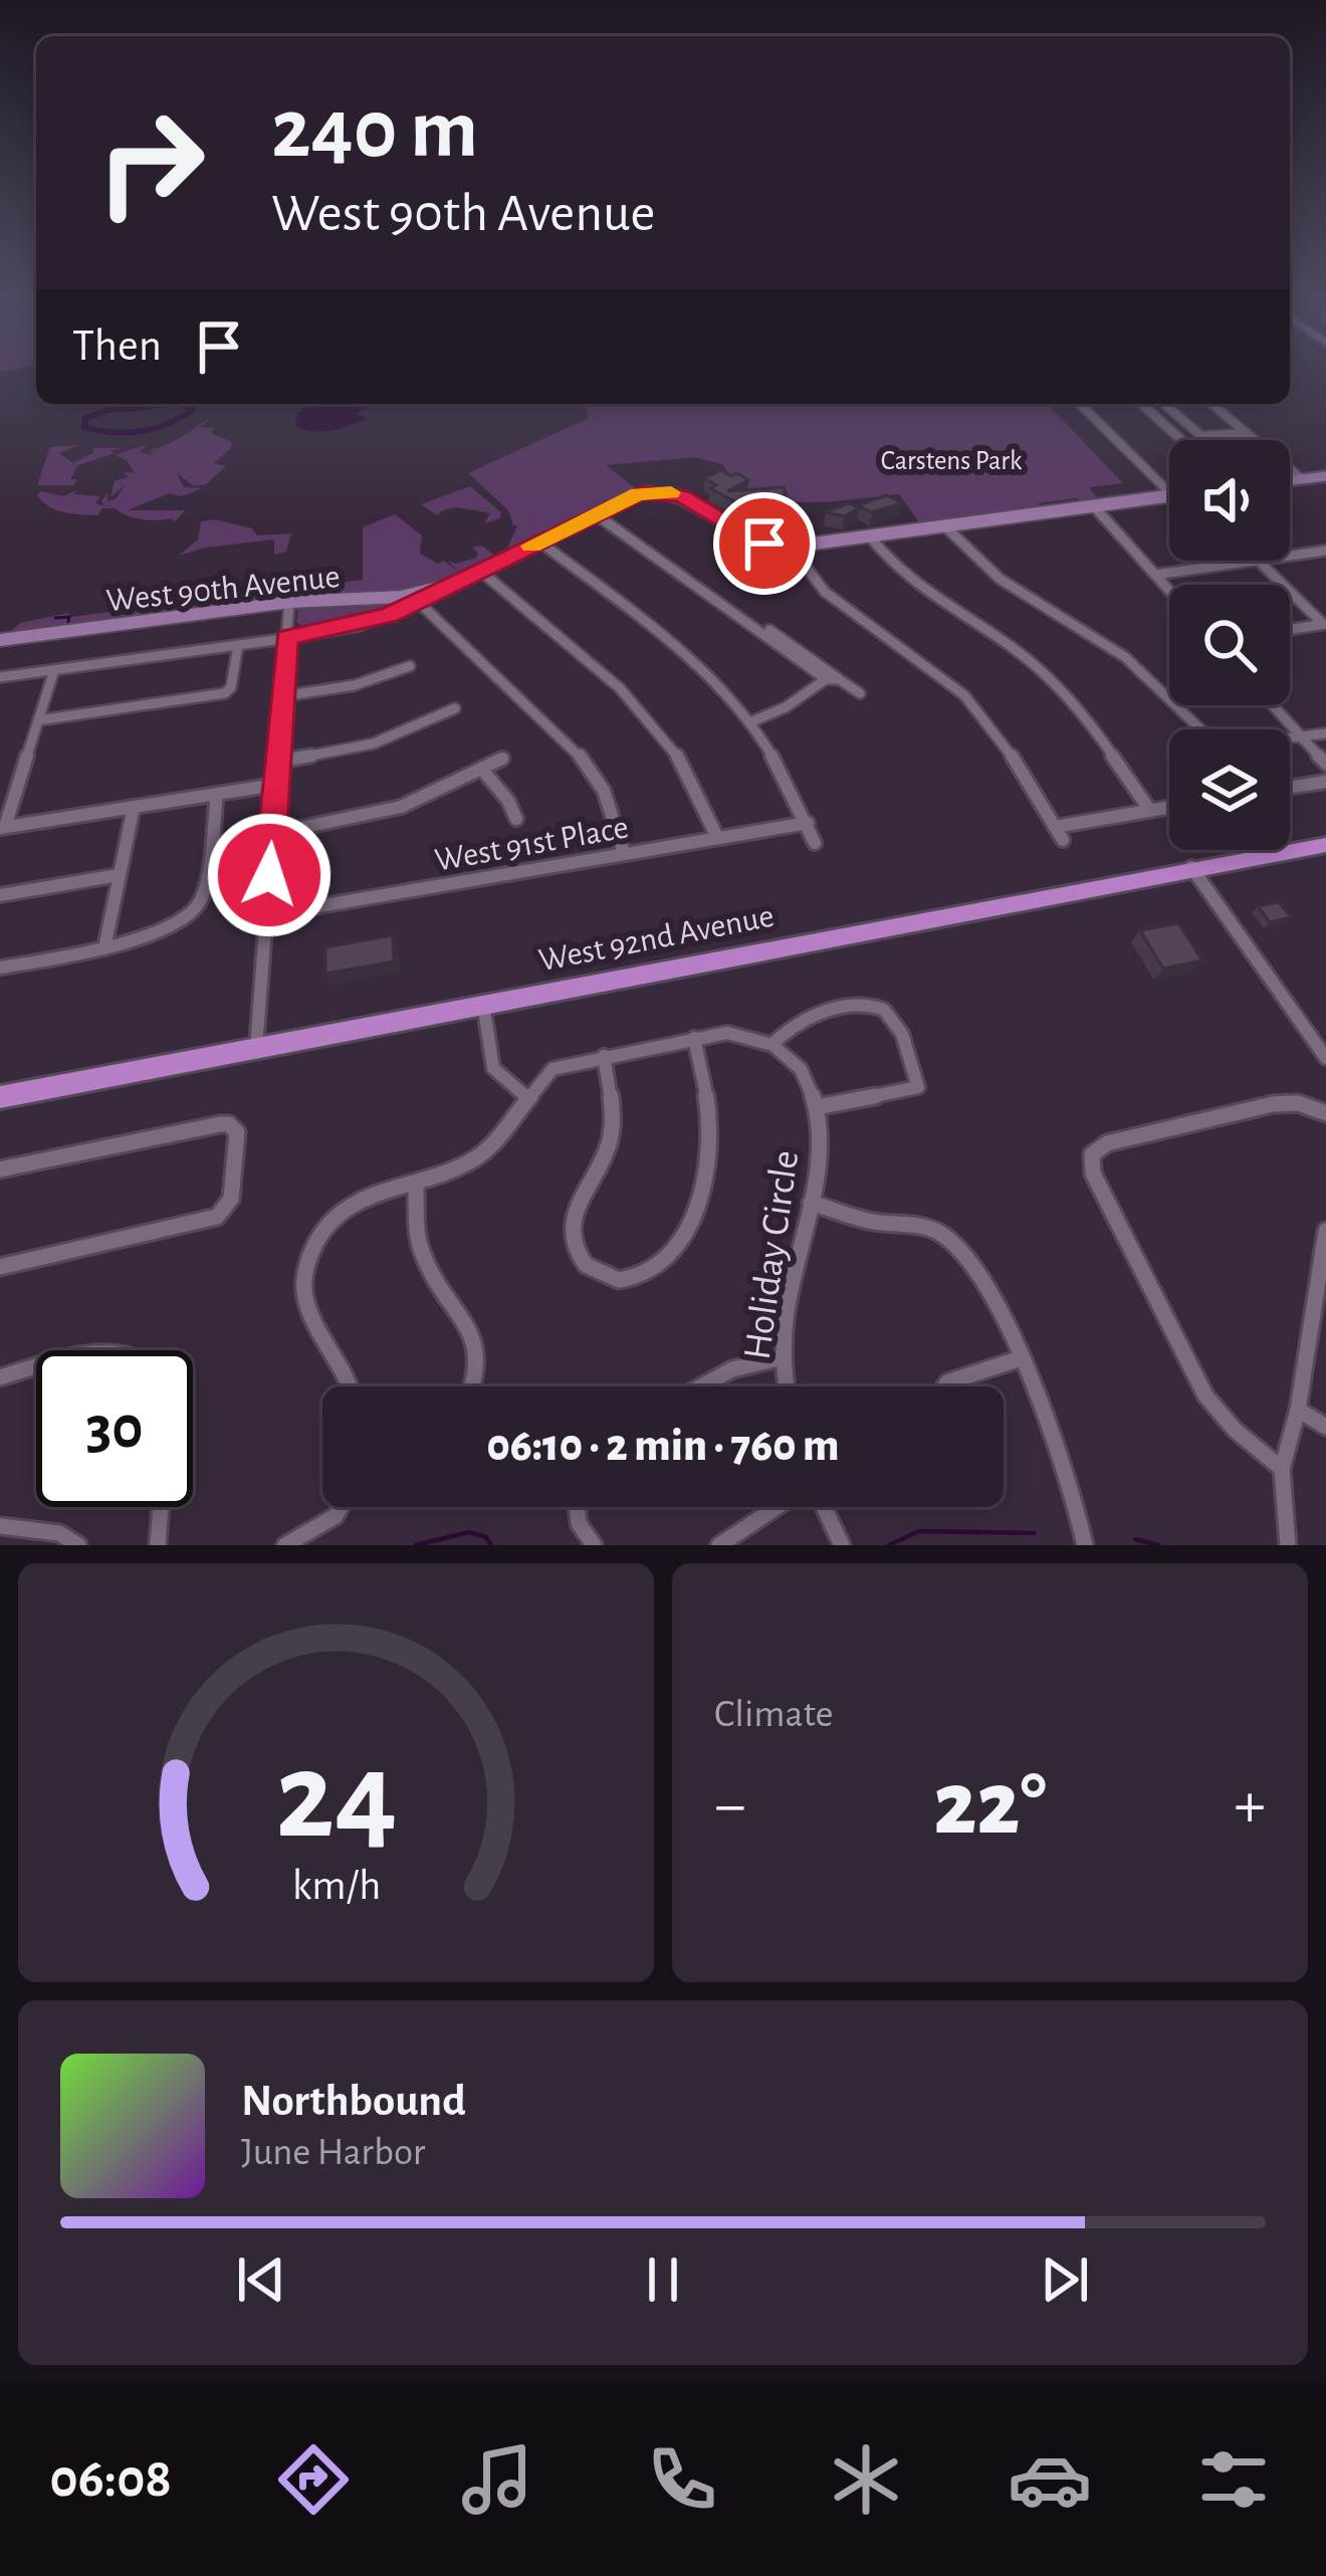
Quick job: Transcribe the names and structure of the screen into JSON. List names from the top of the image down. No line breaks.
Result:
{"streets":{"main road":["West 92nd Avenue"],"street":["West 90th Avenue","West 91st Place","Holiday Circle"]},"parks":["Carstens Park"],"page":{"turn":["240 m","West 90th Avenue"],"then":"Then","limit":"30","trip":"06:10 · 2 min · 760 m","tile":"Climate","heat":["−","22°","+"],"song":["Northbound","June Harbor"],"tabs":"06:08","gauge":["24","km/h"]}}
